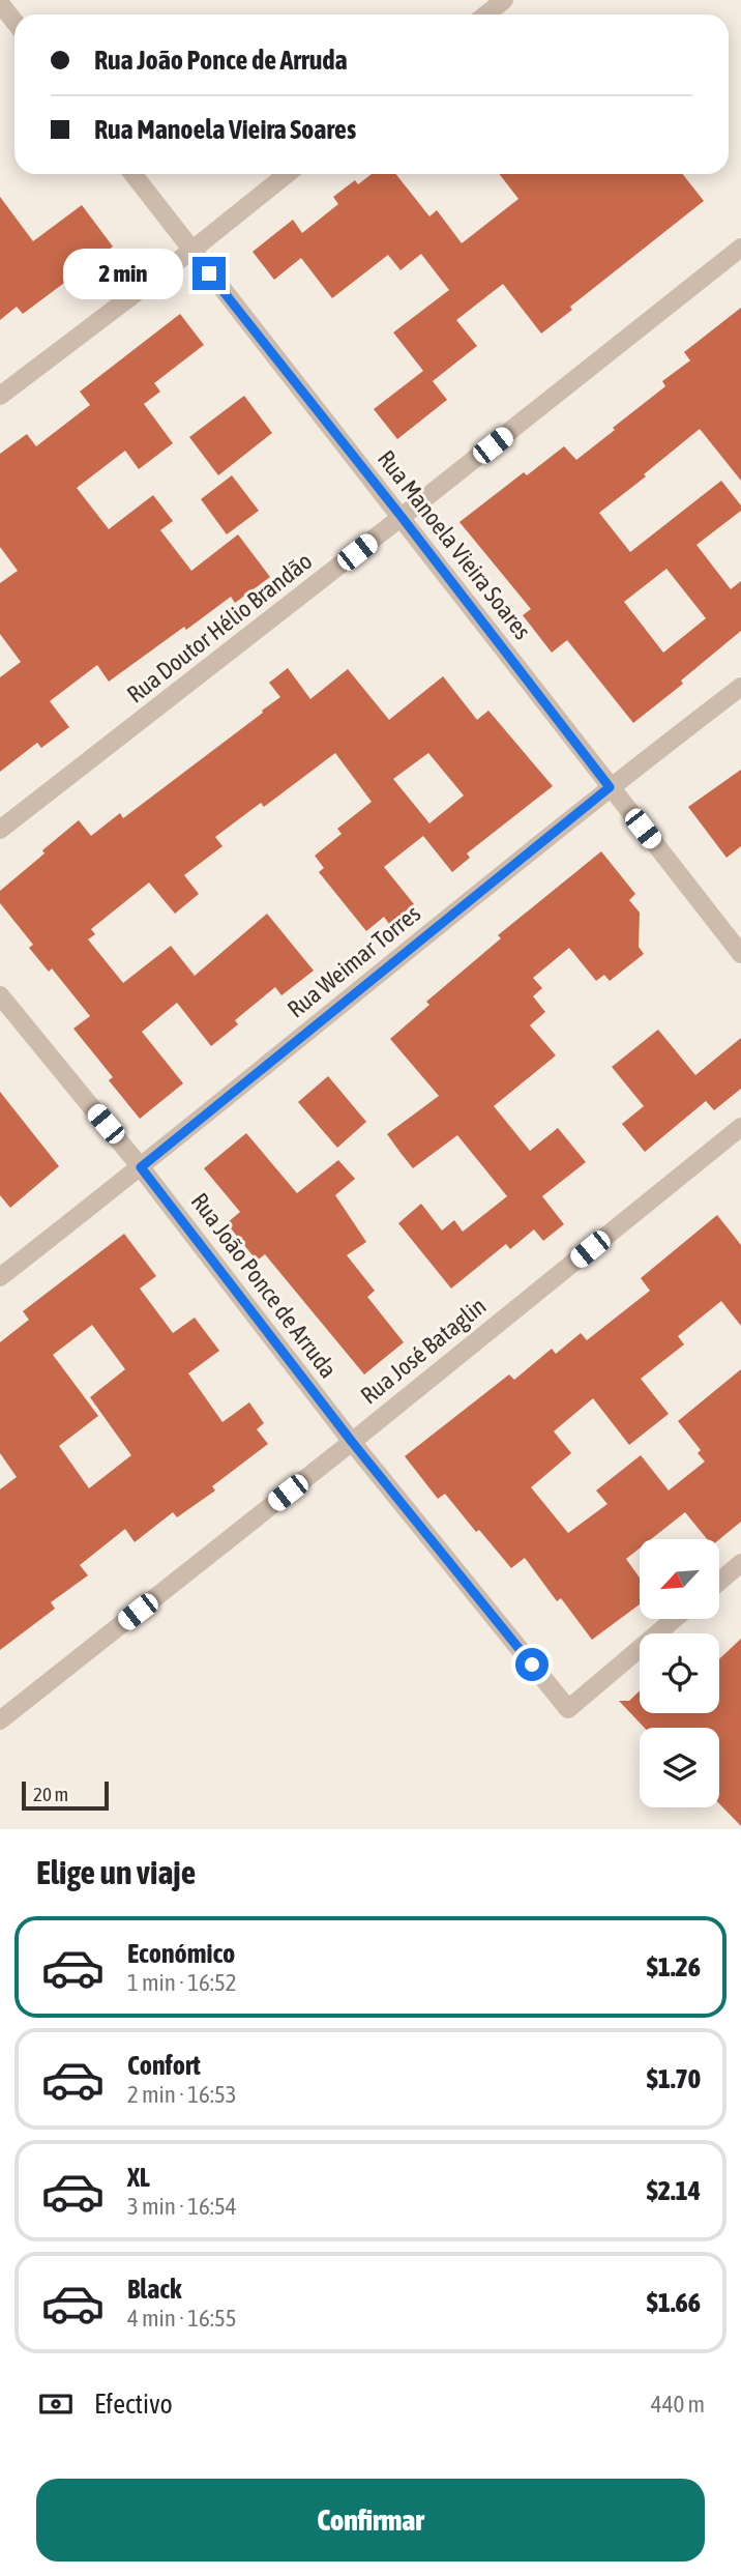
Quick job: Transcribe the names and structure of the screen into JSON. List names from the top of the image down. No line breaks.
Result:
{"streets":{"street":["Rua Manoela Vieira Soares","Rua Doutor Hélio Brandão","Rua Weimar Torres","Rua João Ponce de Arruda","Rua José Bataglin"]},"crossings":[["Rua Manoela Vieira Soares","Rua Doutor Hélio Brandão"],["Rua Manoela Vieira Soares","Rua Weimar Torres"],["Rua Weimar Torres","Rua João Ponce de Arruda"],["Rua João Ponce de Arruda","Rua José Bataglin"]],"scale_bar":"20 m","north":"bottom left","page":{"banner":["Rua João Ponce de Arruda","Rua Manoela Vieira Soares"],"bubble":"2 min","scale":"20 m","heading":"Elige un viaje","list":[{"name":"Económico","note":"1 min · 16:52","value":"$1.26"},{"name":"Confort","note":"2 min · 16:53","value":"$1.70"},{"name":"XL","note":"3 min · 16:54","value":"$2.14"},{"name":"Black","note":"4 min · 16:55","value":"$1.66"}],"pay":["Efectivo","440 m"],"buttons":"Confirmar"}}
